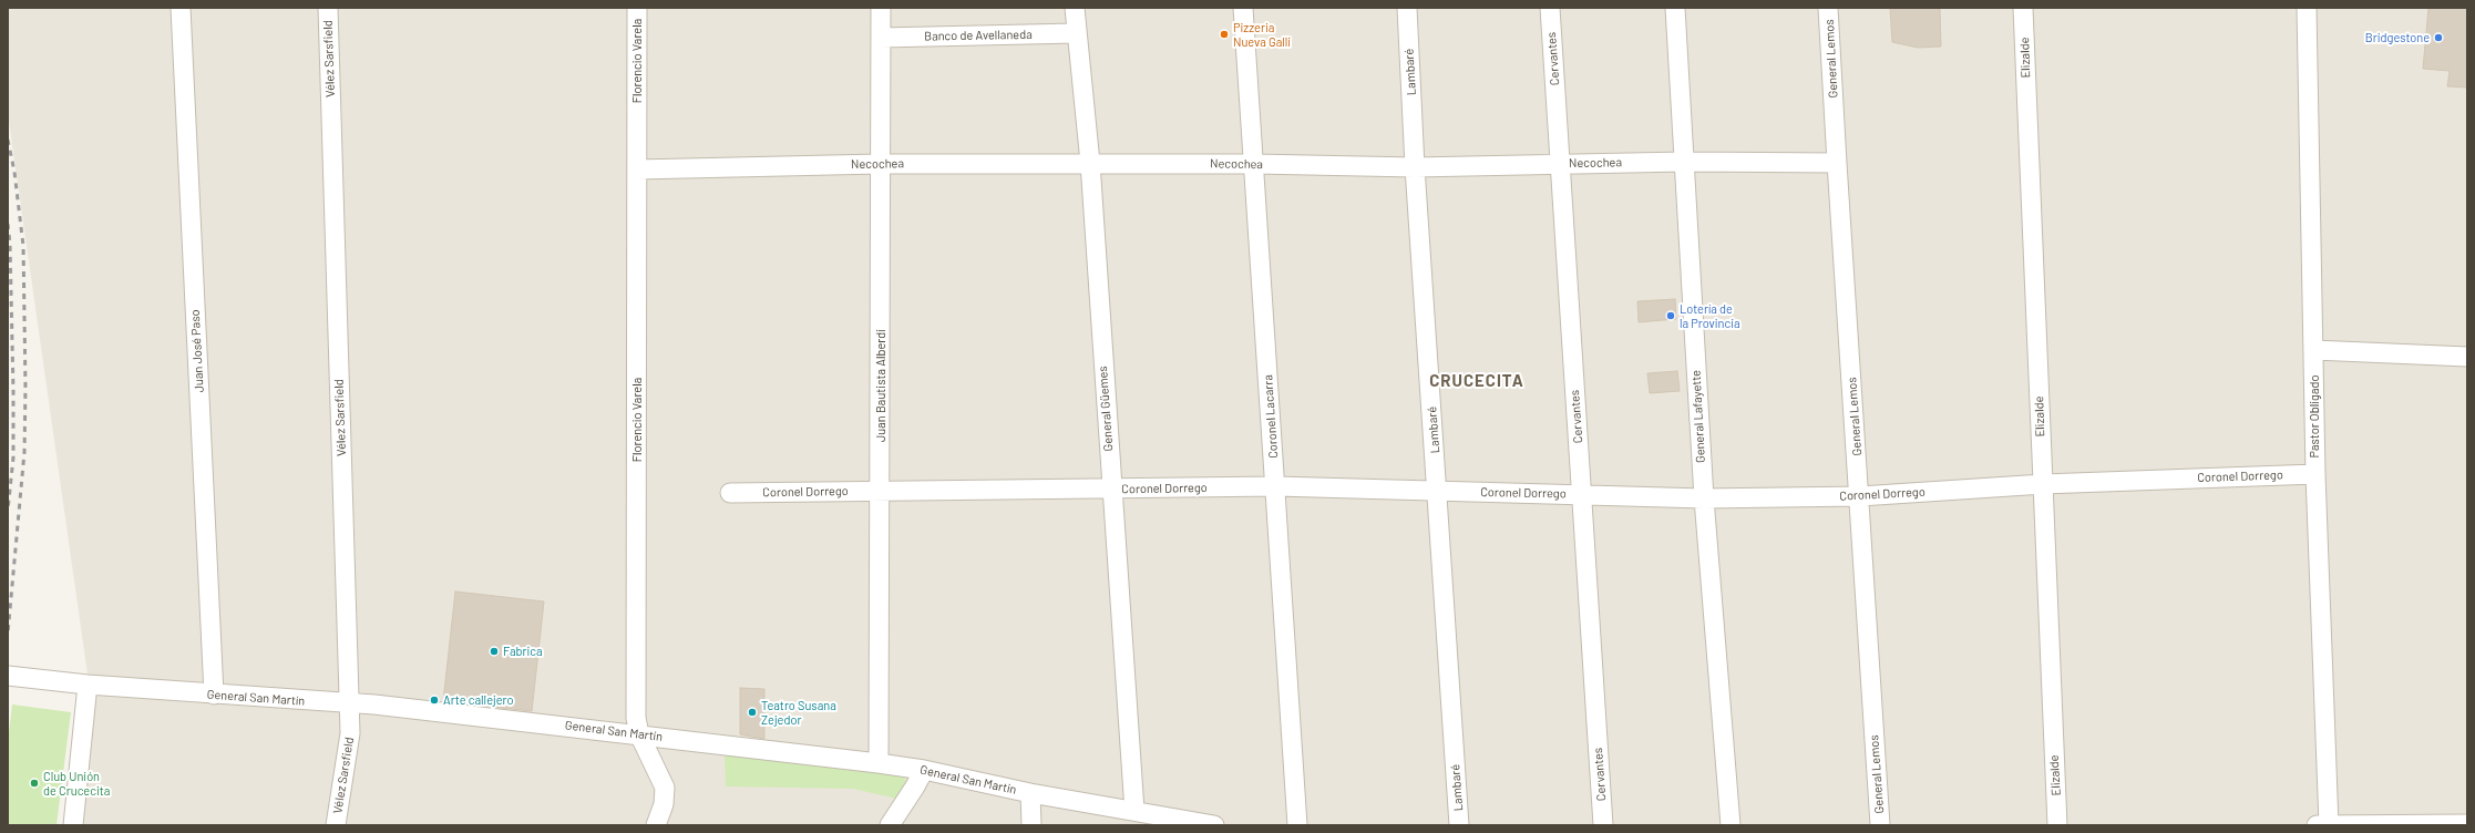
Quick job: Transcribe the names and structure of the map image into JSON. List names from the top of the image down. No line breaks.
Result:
{"streets":{"street":["Banco de Avellaneda","Elizalde","Vélez Sarsfield","Cervantes","General Lemos","Florencio Varela","Lambaré","Necochea","Juan José Paso","Juan Bautista Alberdi","General Güemes","Coronel Lacarra","General Lafayette","Pastor Obligado","Coronel Dorrego","General San Martín"]},"crossings":[["Banco de Avellaneda","Juan Bautista Alberdi"],["Banco de Avellaneda","General Güemes"],["Elizalde","Coronel Dorrego"],["Vélez Sarsfield","General San Martín"],["Cervantes","Necochea"],["Cervantes","Coronel Dorrego"],["General Lemos","Necochea"],["General Lemos","Coronel Dorrego"],["Florencio Varela","Necochea"],["Florencio Varela","General San Martín"],["Lambaré","Necochea"],["Lambaré","Coronel Dorrego"],["Necochea","Juan Bautista Alberdi"],["Necochea","General Güemes"],["Necochea","Coronel Lacarra"],["Necochea","General Lafayette"],["Juan José Paso","General San Martín"],["Juan Bautista Alberdi","Coronel Dorrego"],["Juan Bautista Alberdi","General San Martín"],["General Güemes","Coronel Dorrego"],["General Güemes","General San Martín"],["Coronel Lacarra","Coronel Dorrego"],["General Lafayette","Coronel Dorrego"],["Pastor Obligado","Coronel Dorrego"]],"districts":["CRUCECITA"],"places":["Pizzeria Nueva Galli","Bridgestone","Lotería de la Provincia","Fabrica","Arte callejero","Teatro Susana Zejedor","Club Unión de Crucecita"]}
